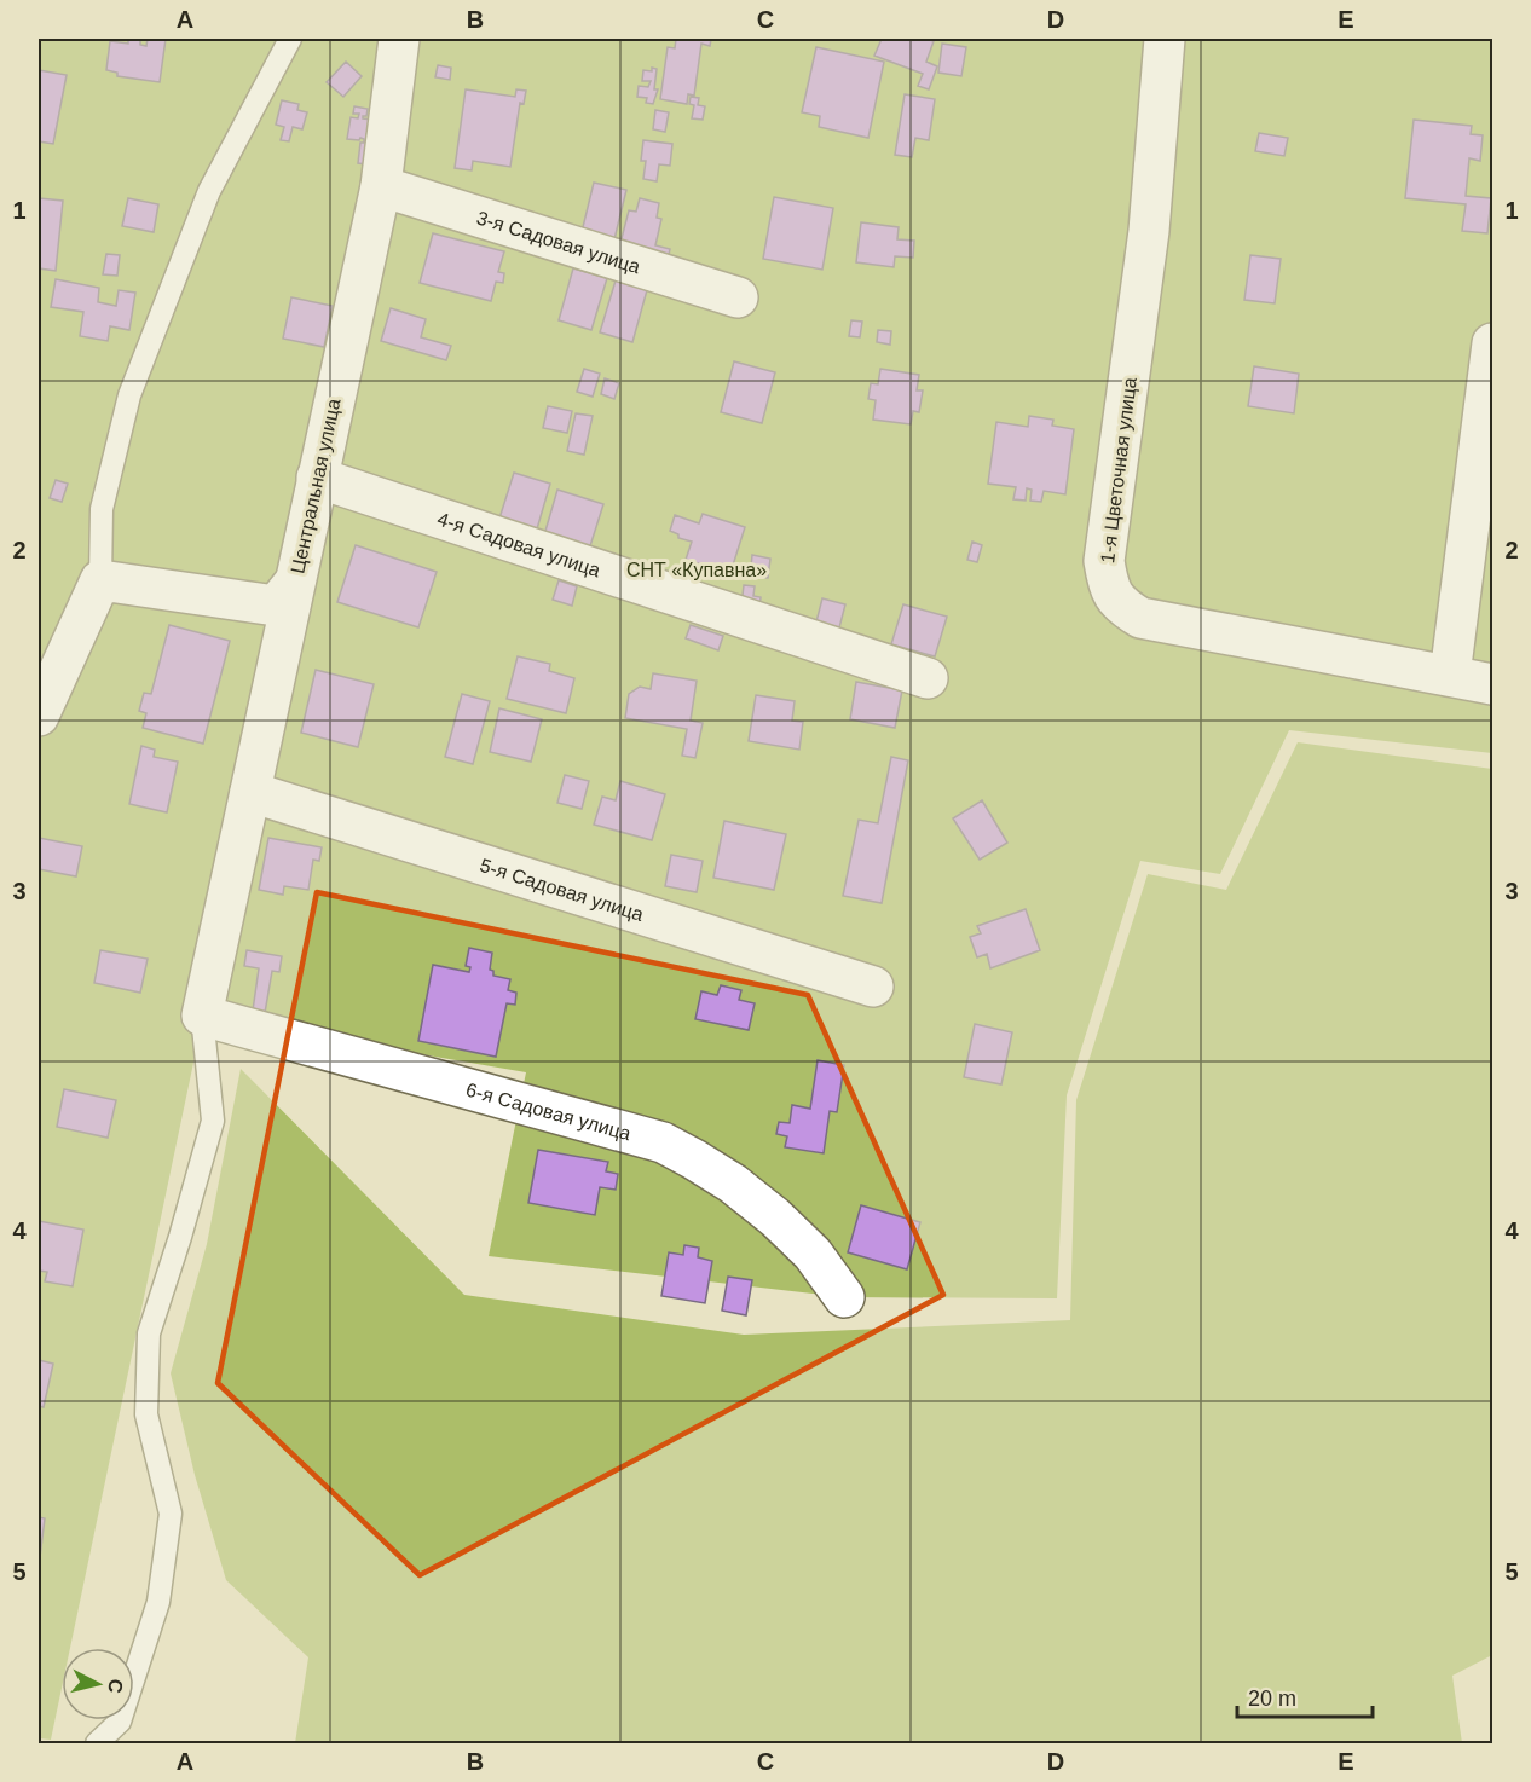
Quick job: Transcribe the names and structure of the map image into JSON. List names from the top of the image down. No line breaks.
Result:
{"streets":{"street":["3-я Садовая улица","1-я Цветочная улица","Центральная улица","4-я Садовая улица","5-я Садовая улица","6-я Садовая улица"]},"crossings":[["3-я Садовая улица","Центральная улица"],["Центральная улица","4-я Садовая улица"]],"parks":["СНТ «Купавна»"],"scale_bar":"20 m","north":"right","grid":{"columns":["A","B","C","D","E"],"rows":["1","2","3","4","5"]}}
